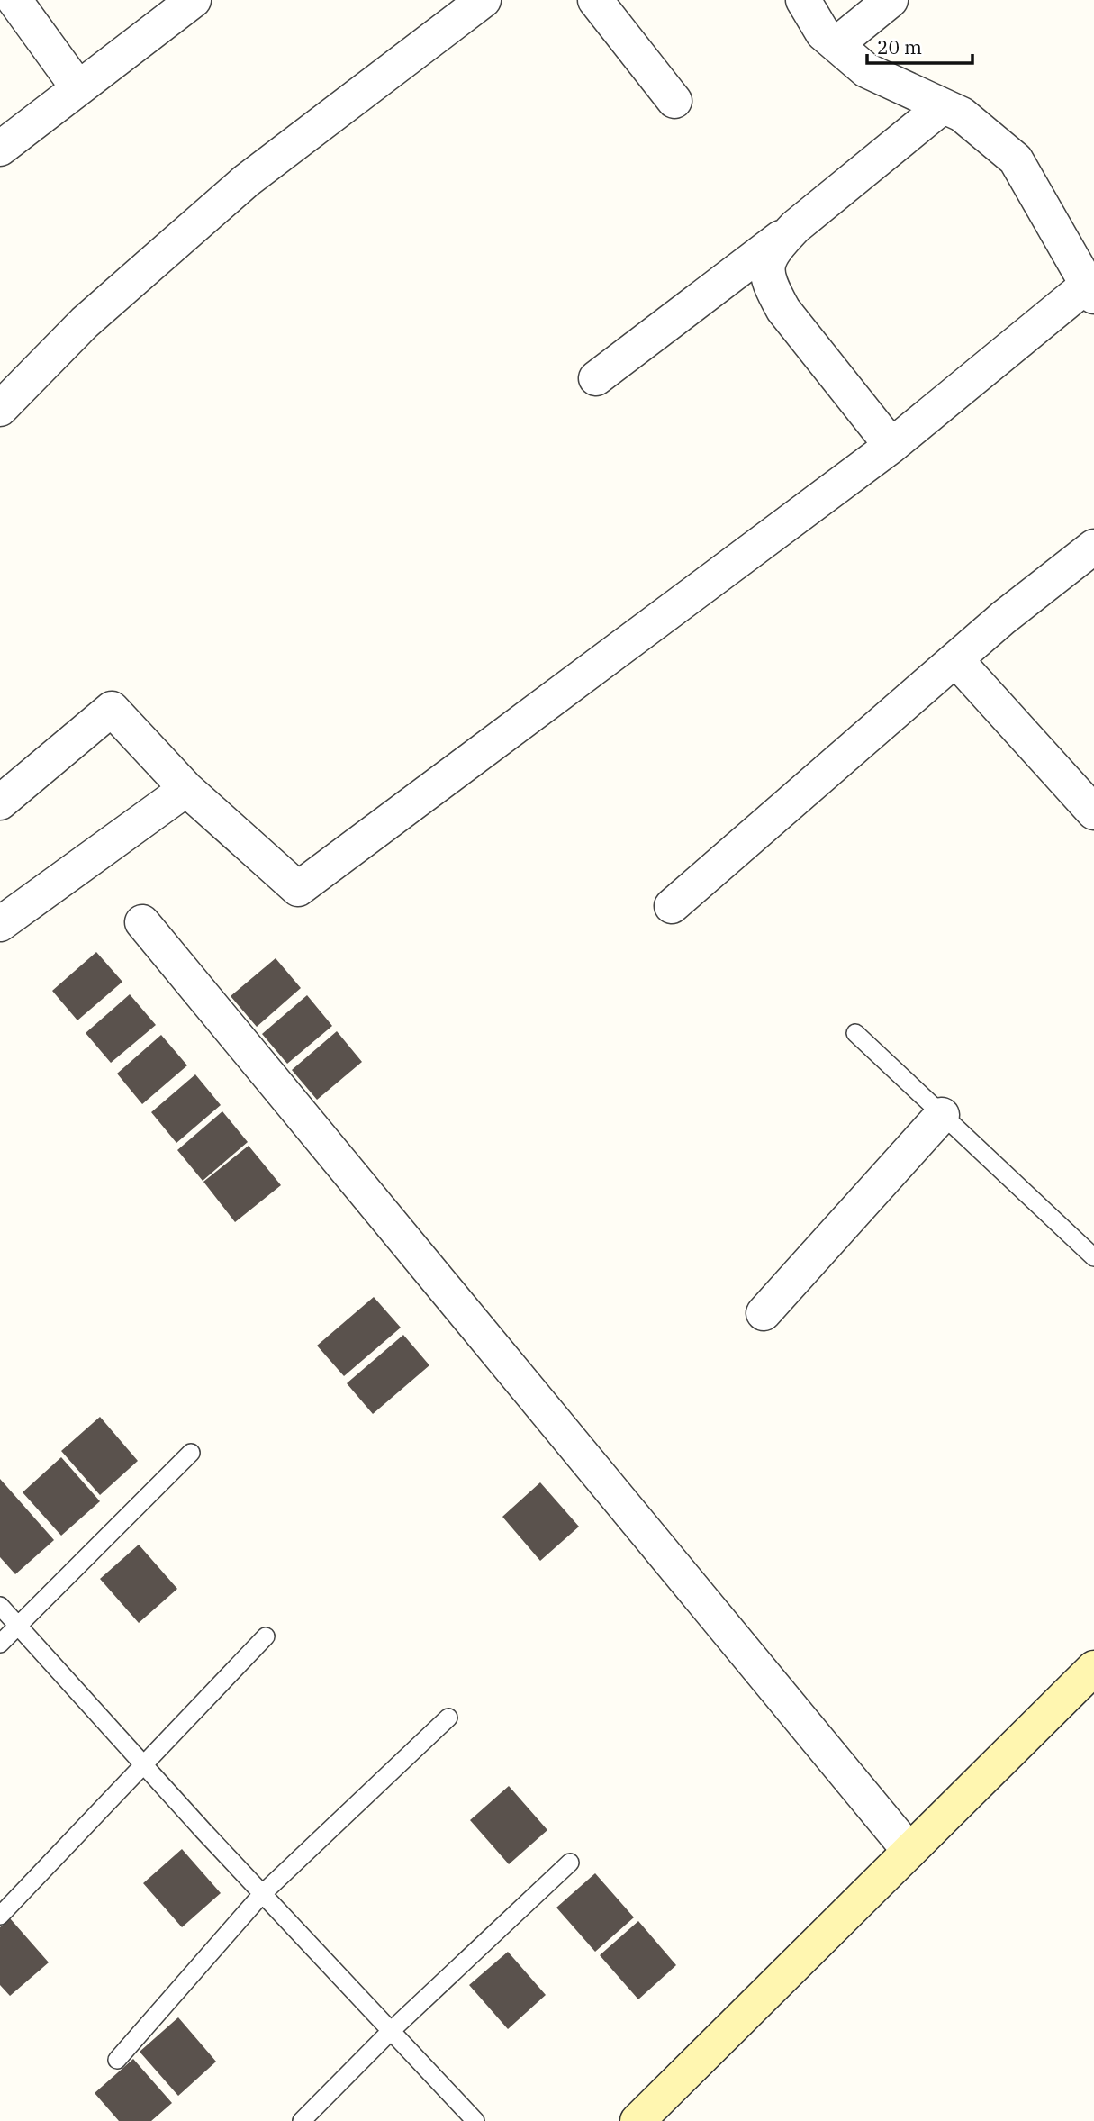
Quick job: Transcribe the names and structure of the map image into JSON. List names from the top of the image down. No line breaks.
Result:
{"scale_bar":"20 m"}
